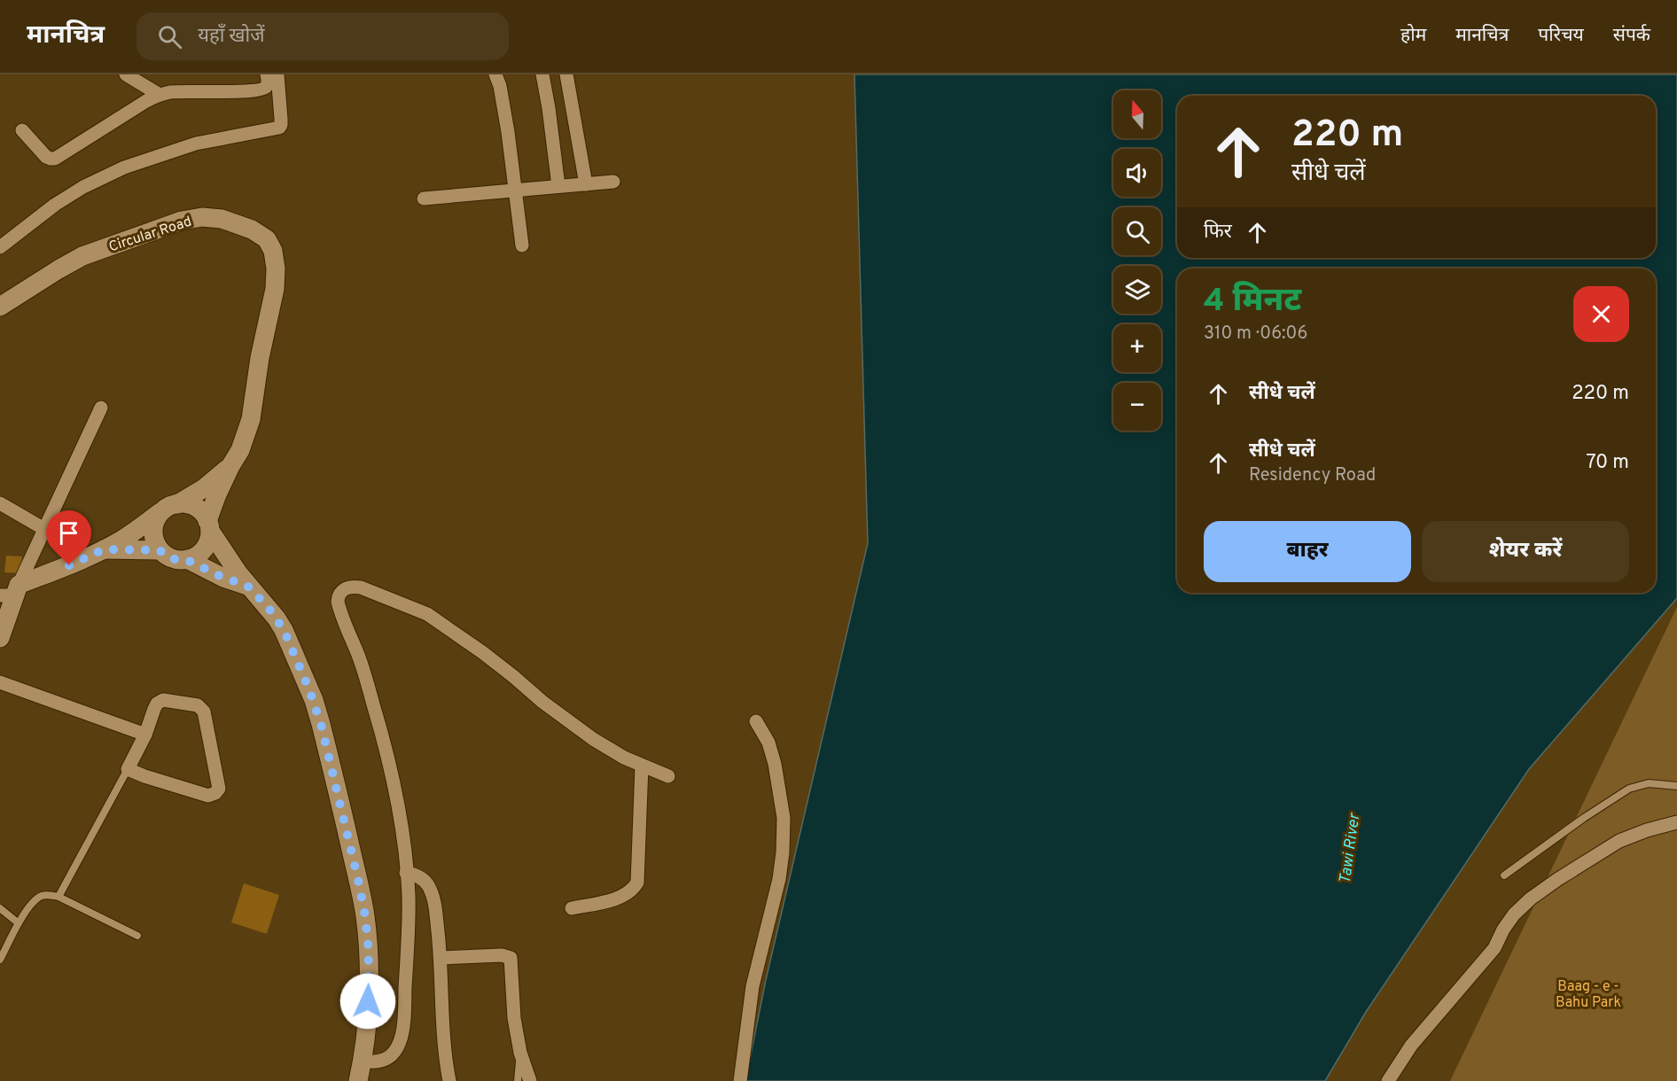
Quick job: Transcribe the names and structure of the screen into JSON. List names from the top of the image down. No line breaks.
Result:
{"streets":{"main road":["Circular Road"]},"water":["Tawi River"],"parks":["Baag - e - Bahu Park"],"north":"top","page":{"header":"मानचित्र","search":"यहाँ खोजें","nav":["होम","मानचित्र","परिचय","संपर्क"],"map_buttons":["+","−"],"turn":["220 m","सीधे चलें"],"then":"फिर","heading":["4 मिनट","310 m · 06:06"],"list":[{"name":"सीधे चलें","value":"220 m"},{"name":"सीधे चलें","note":"Residency Road","value":"70 m"}],"buttons":["बाहर","शेयर करें"]}}
